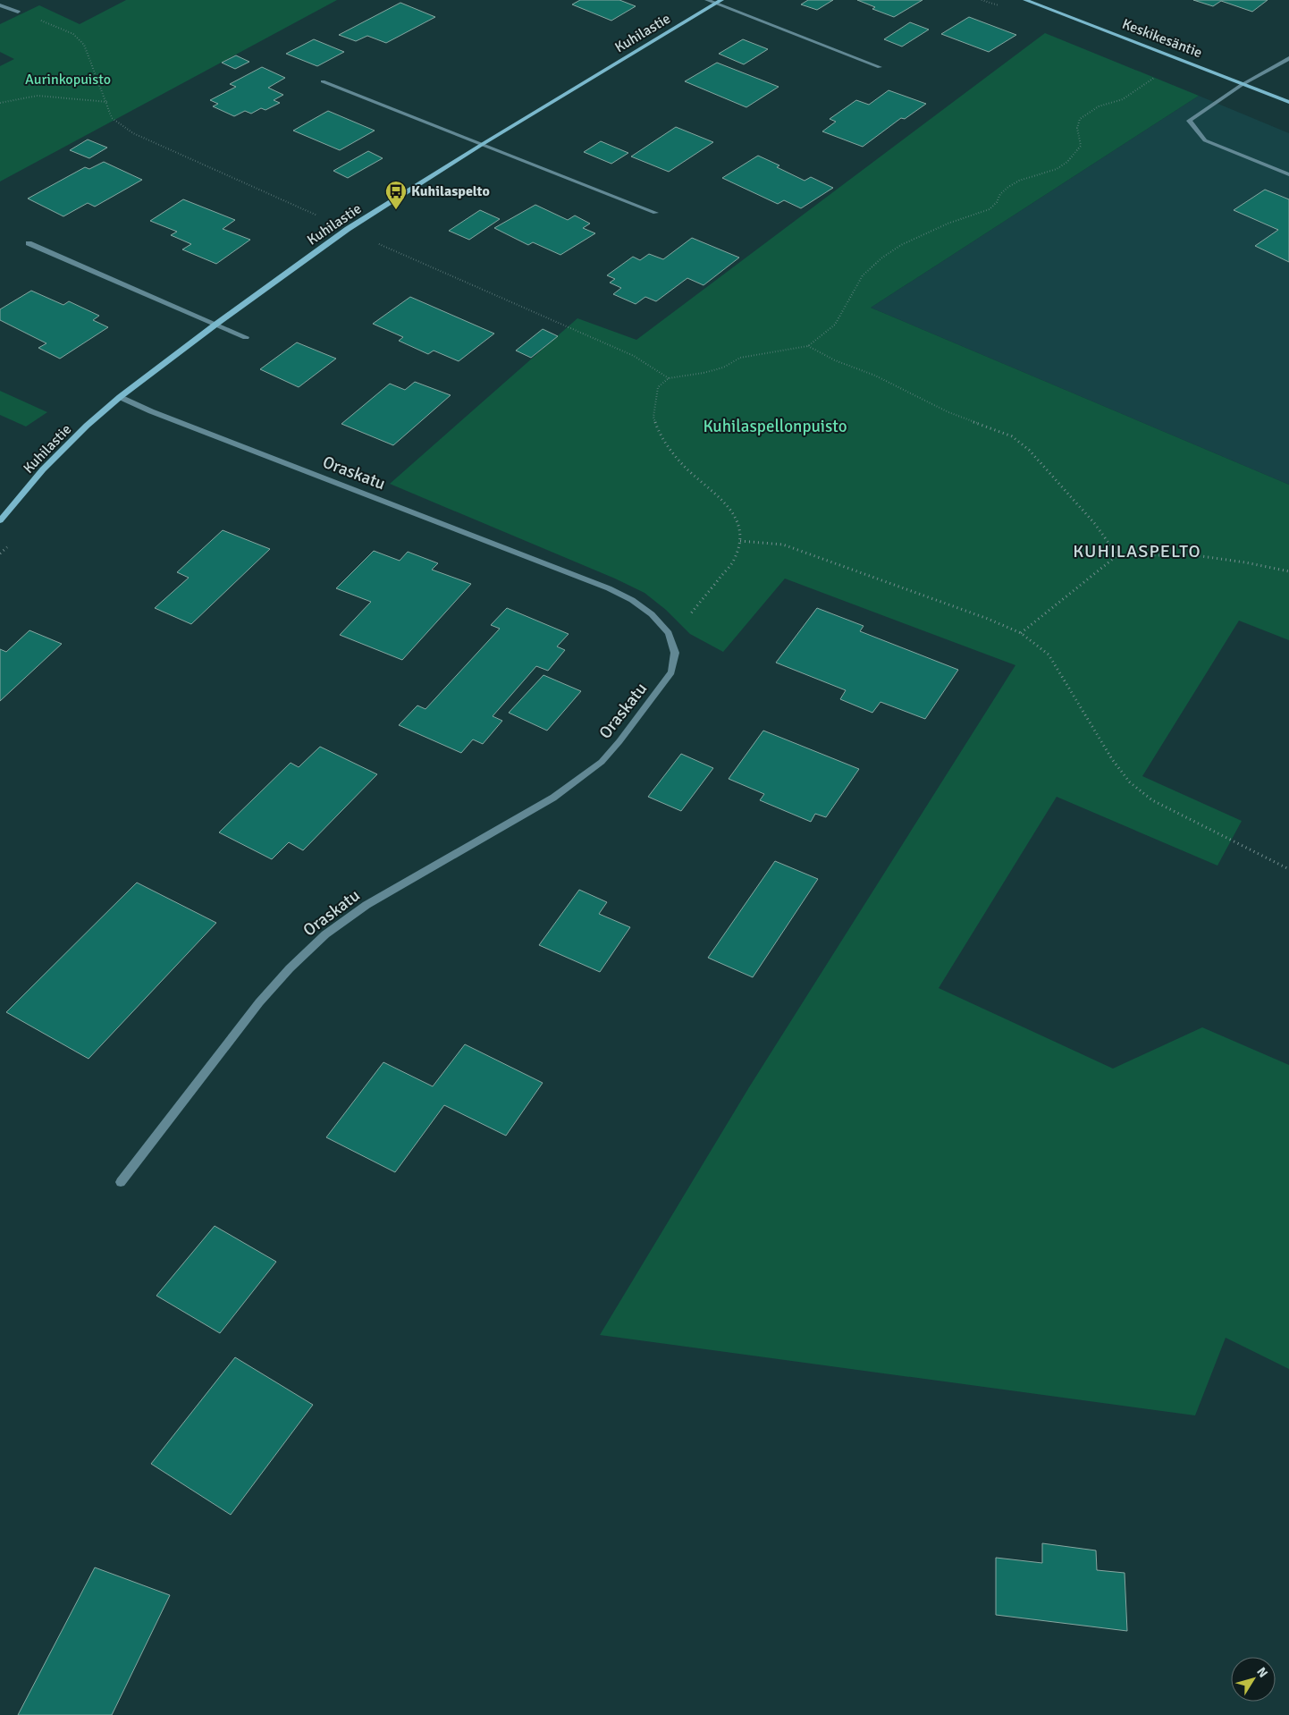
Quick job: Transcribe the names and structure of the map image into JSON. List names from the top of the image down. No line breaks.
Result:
{"streets":{"street":["Kuhilastie","Keskikesäntie","Oraskatu"]},"crossings":[["Kuhilastie","Oraskatu"]],"districts":["KUHILASPELTO"],"parks":["Aurinkopuisto","Kuhilaspellonpuisto"],"places":{"bus stop":["Kuhilaspelto"]},"north":"top right"}
